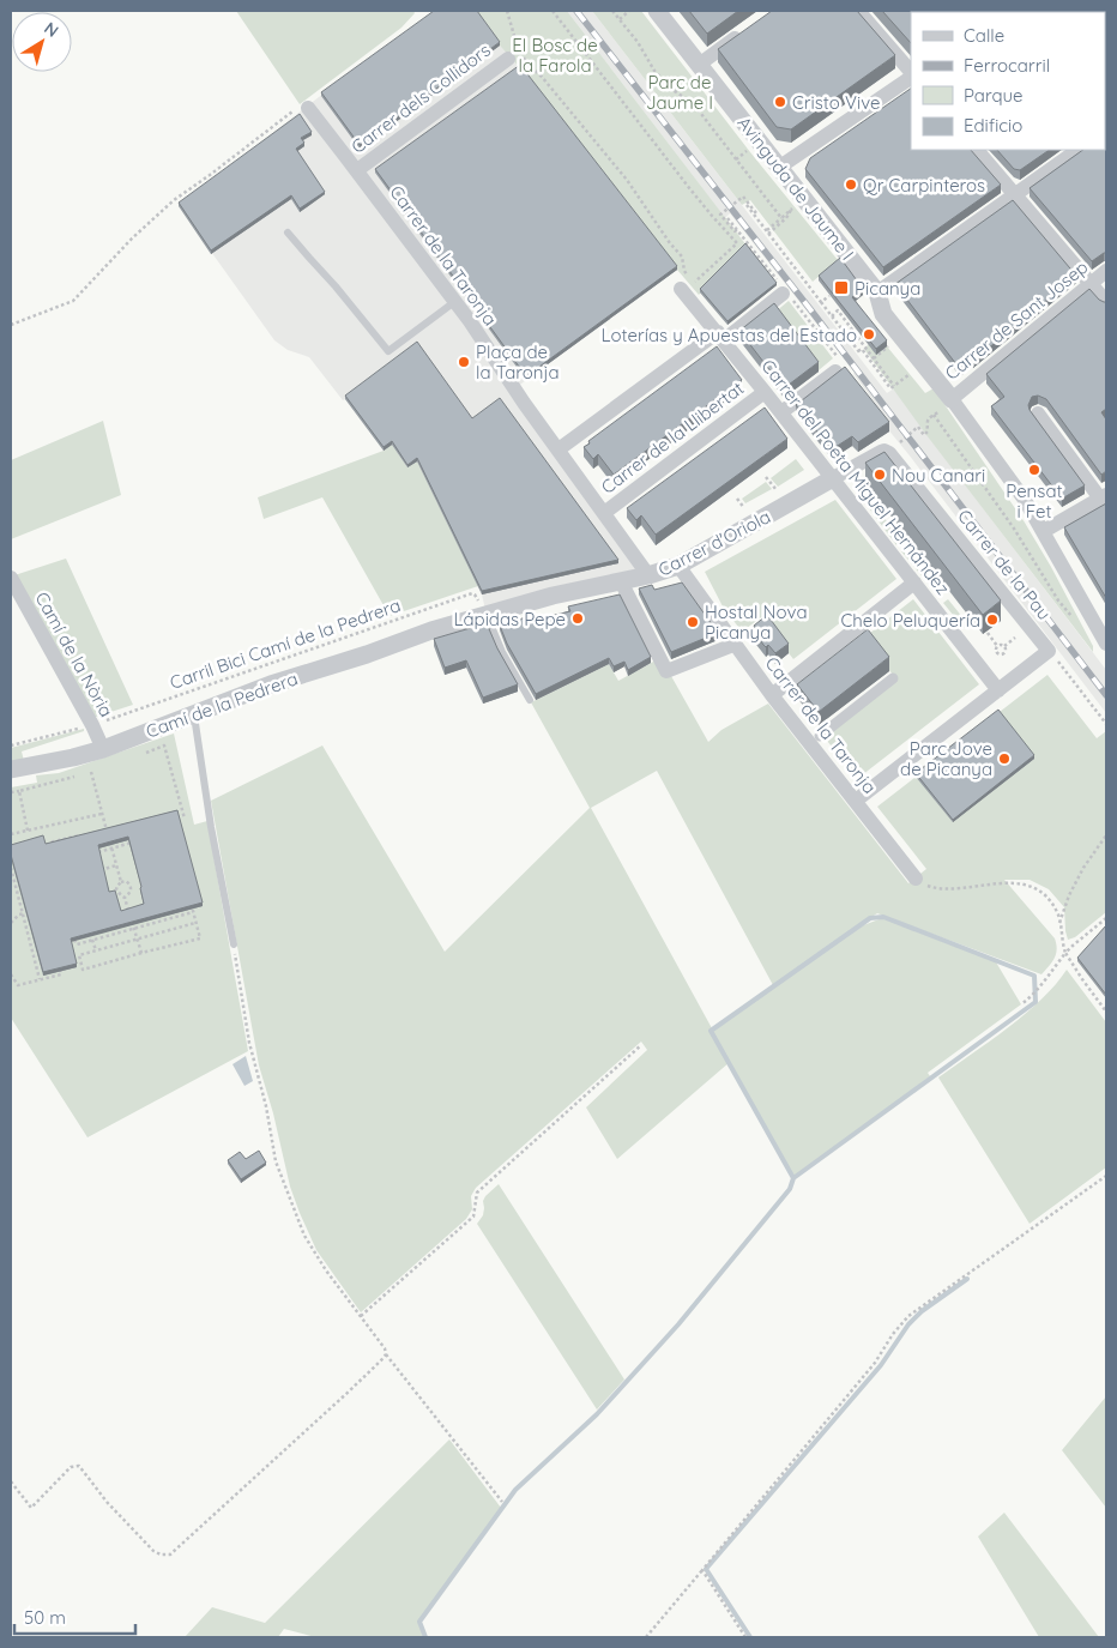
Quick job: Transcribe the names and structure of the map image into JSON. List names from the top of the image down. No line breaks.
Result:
{"streets":{"street":["Carrer dels Collidors","Avinguda de Jaume I","Carrer de la Taronja","Carrer de Sant Josep","Carrer de la Llibertat","Carrer del Poeta Miguel Hernández","Carrer d'Oriola","Carrer de la Pau","Camí de la Nòria","Camí de la Pedrera"],"path":["Carril Bici Camí de la Pedrera"]},"crossings":[["Carrer dels Collidors","Carrer de la Taronja"],["Avinguda de Jaume I","Carrer de Sant Josep"],["Carrer de la Taronja","Carrer de la Llibertat"],["Carrer de la Taronja","Carrer d'Oriola"],["Carrer de la Llibertat","Carrer del Poeta Miguel Hernández"],["Carrer del Poeta Miguel Hernández","Carrer d'Oriola"],["Carrer d'Oriola","Carrer de la Pau"],["Carrer d'Oriola","Carril Bici Camí de la Pedrera"],["Carrer d'Oriola","Camí de la Pedrera"],["Camí de la Nòria","Camí de la Pedrera"]],"parks":["El Bosc de la Farola","Parc de Jaume I"],"places":{"other":["Cristo Vive","Qr Carpinteros","Loterías y Apuestas del Estado","Plaça de la Taronja","Pensat i Fet","Nou Canari","Lápidas Pepe","Chelo Peluquería","Hostal Nova Picanya","Parc Jove de Picanya"],"transit":["Picanya"]},"legend":["Calle","Ferrocarril","Parque","Edificio"],"scale_bar":"50 m","north":"top right"}
